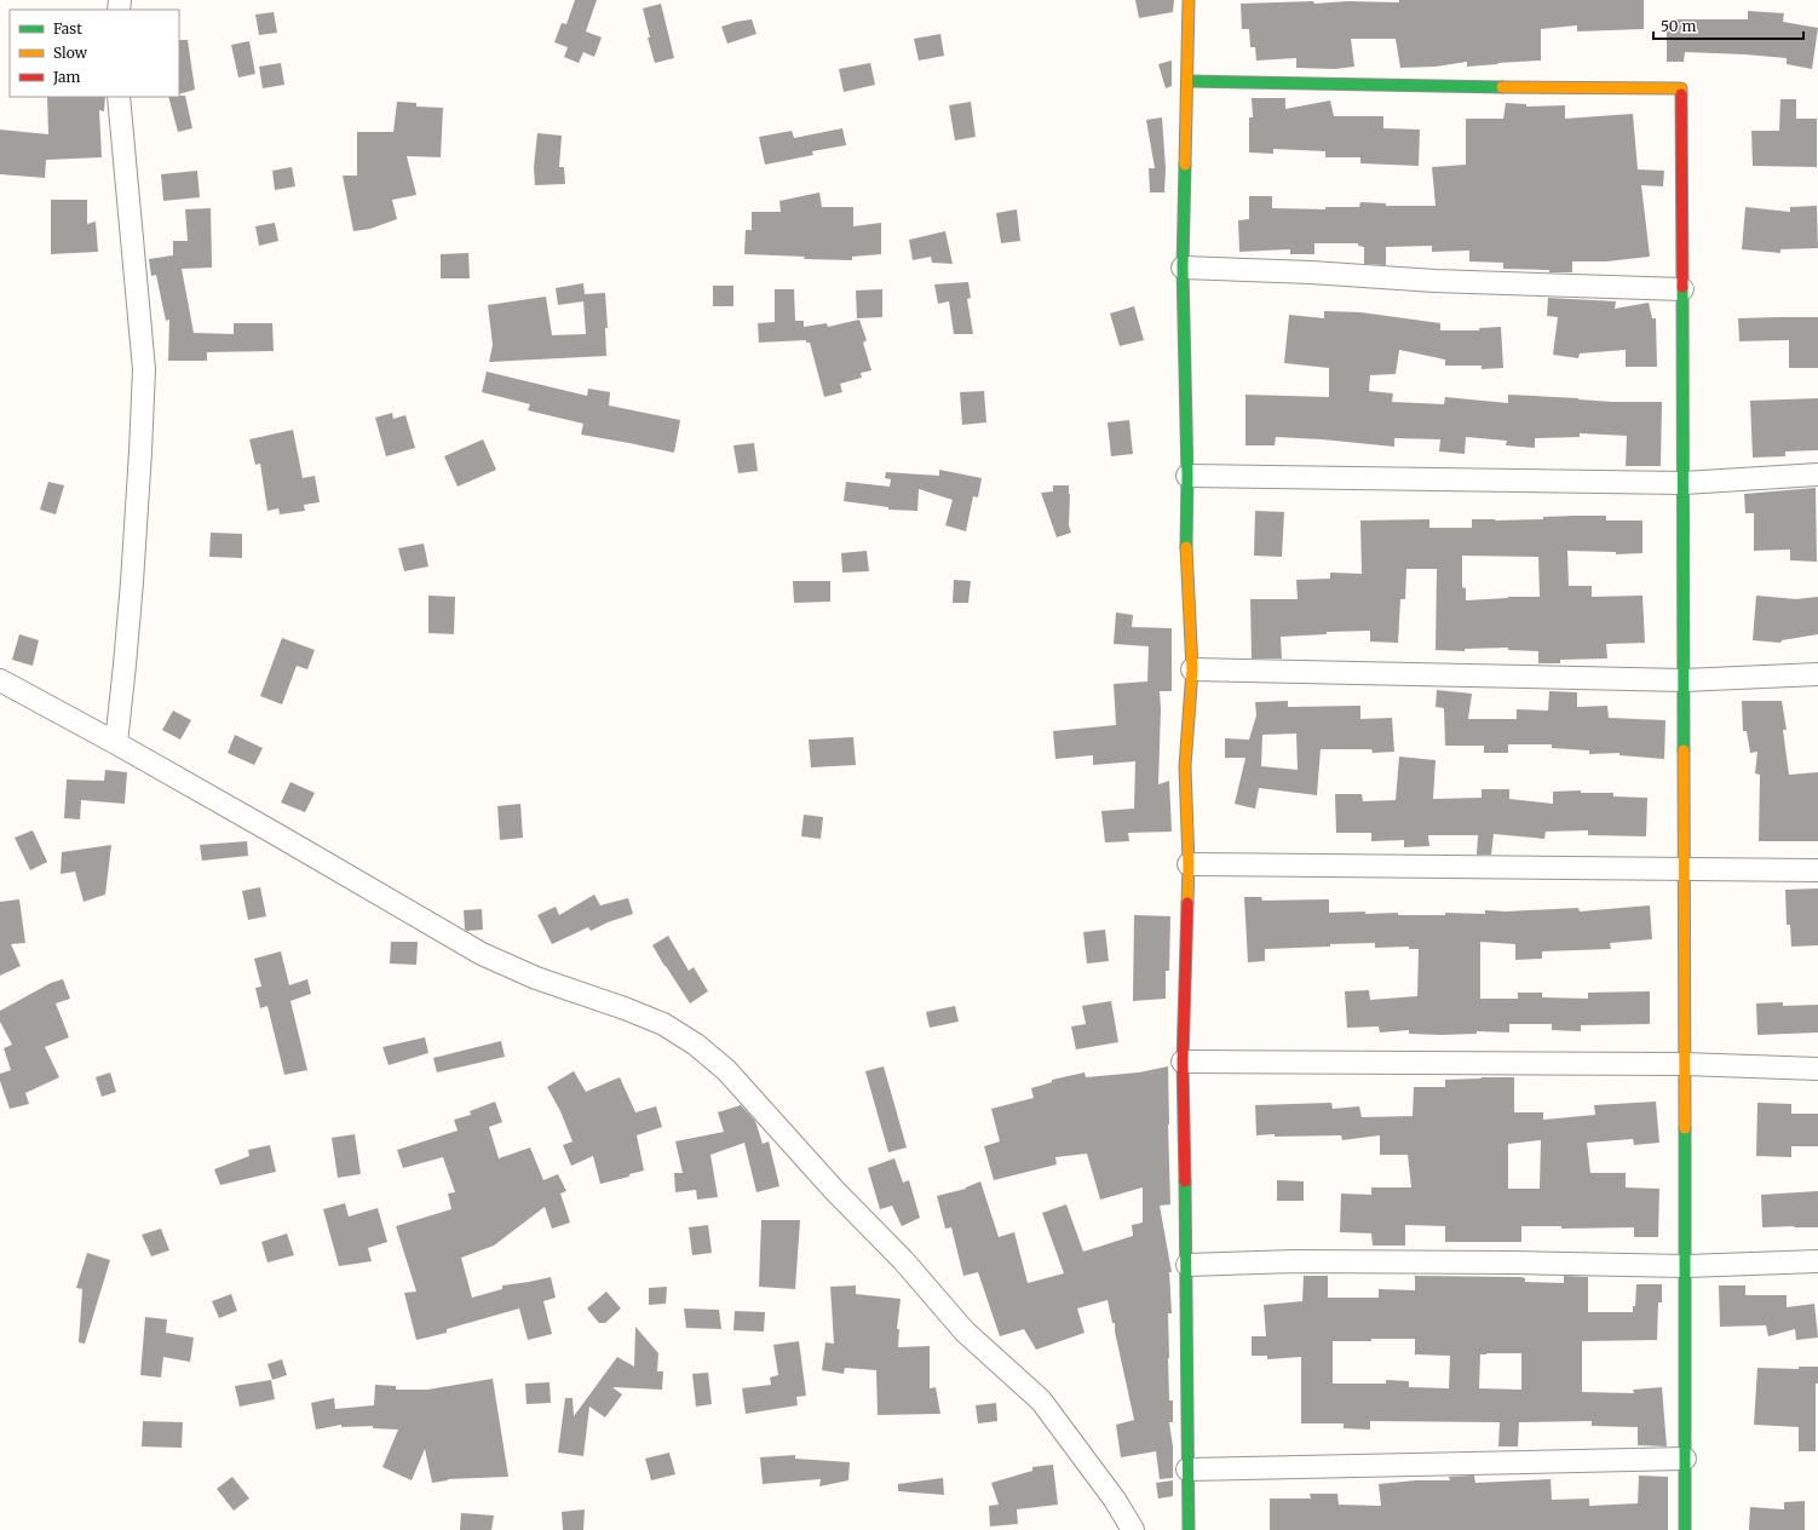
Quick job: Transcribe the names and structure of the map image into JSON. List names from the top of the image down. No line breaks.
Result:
{"legend":["Fast","Slow","Jam"],"scale_bar":"50 m"}
